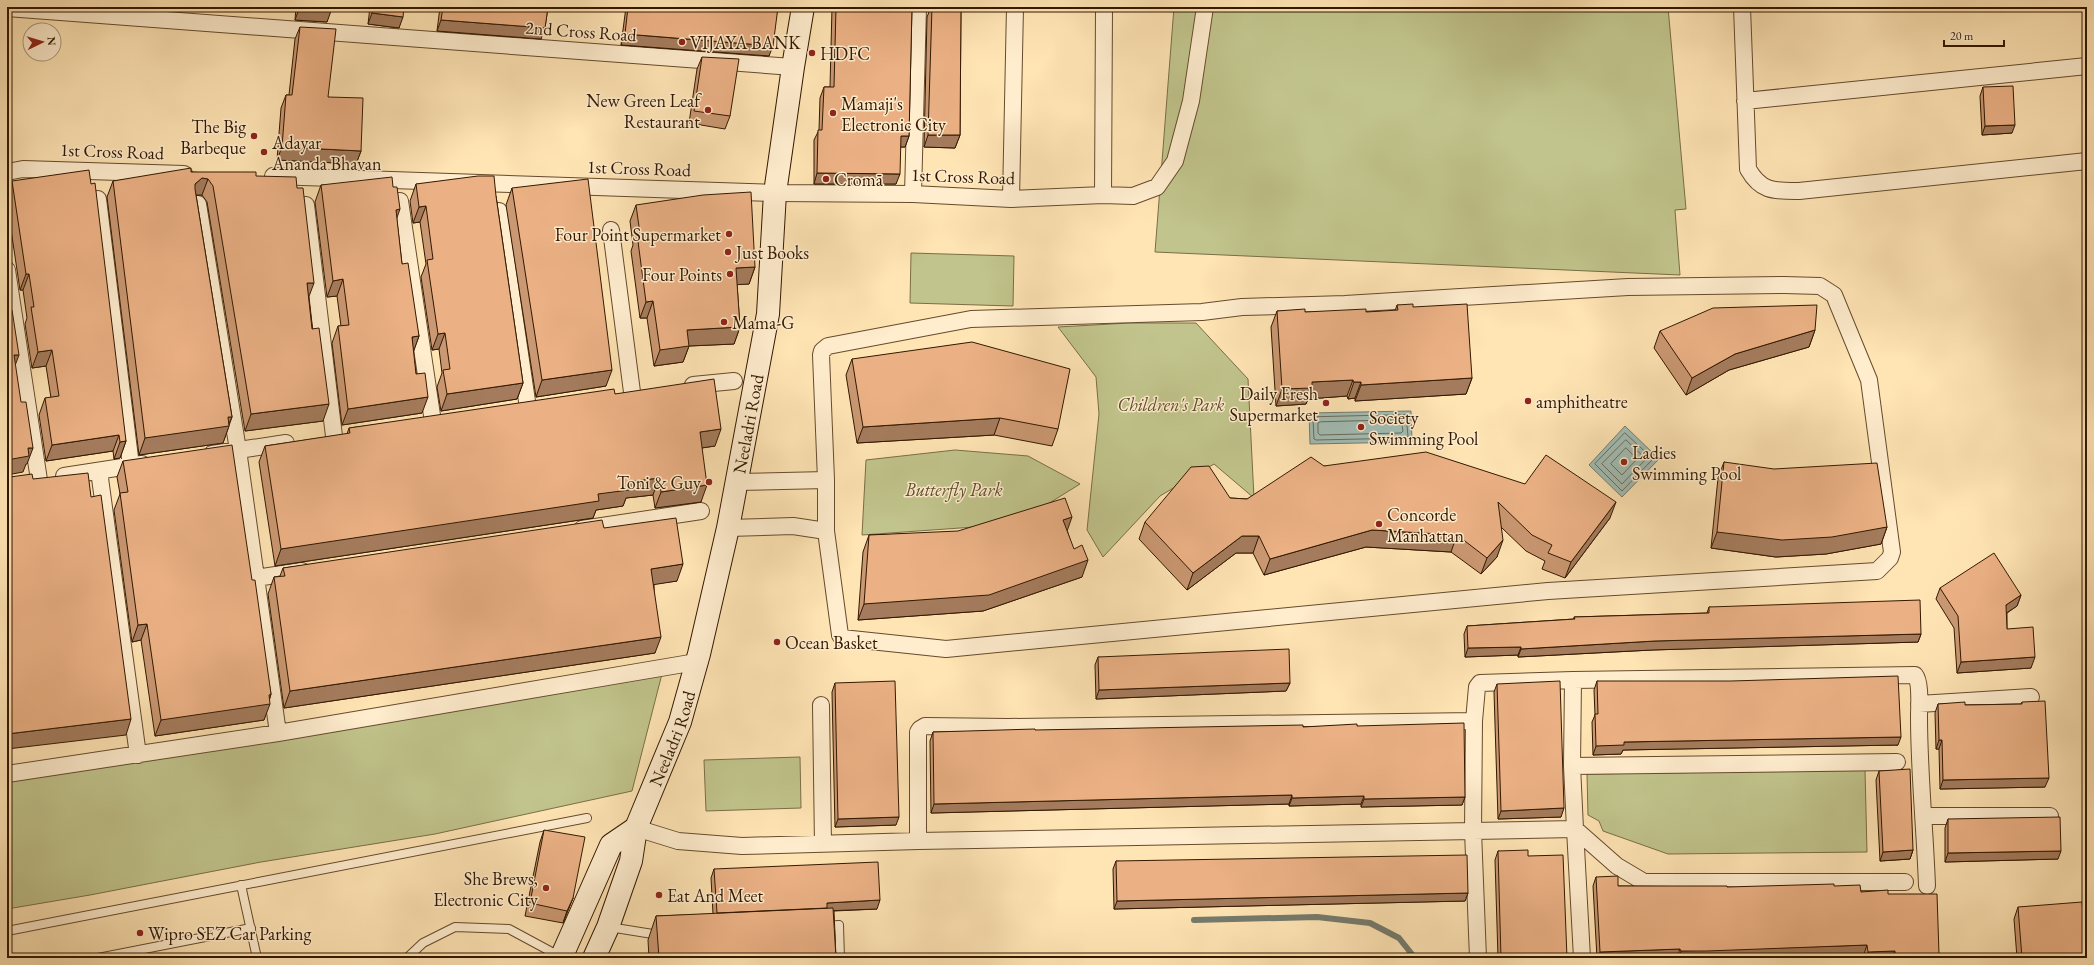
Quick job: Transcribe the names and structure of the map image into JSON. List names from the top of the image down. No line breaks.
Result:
{"streets":{"main road":["Neeladri Road"],"street":["2nd Cross Road","1st Cross Road"]},"crossings":[["2nd Cross Road","Neeladri Road"],["1st Cross Road","Neeladri Road"]],"parks":["Children's Park","Butterfly Park"],"places":["VIJAYA BANK","HDFC","New Green Leaf Restaurant","Mamaji's Electronic City","The Big Barbeque","Adayar Ananda Bhavan","Cromā","Four Point Supermarket","Just Books","Four Points","Mama-G","amphitheatre","Daily Fresh Supermarket","Society Swimming Pool","Ladies Swimming Pool","Toni & Guy","Concorde Manhattan","Ocean Basket","She Brews, Electronic City","Eat And Meet","Wipro SEZ Car Parking"],"scale_bar":"20 m","north":"right"}
